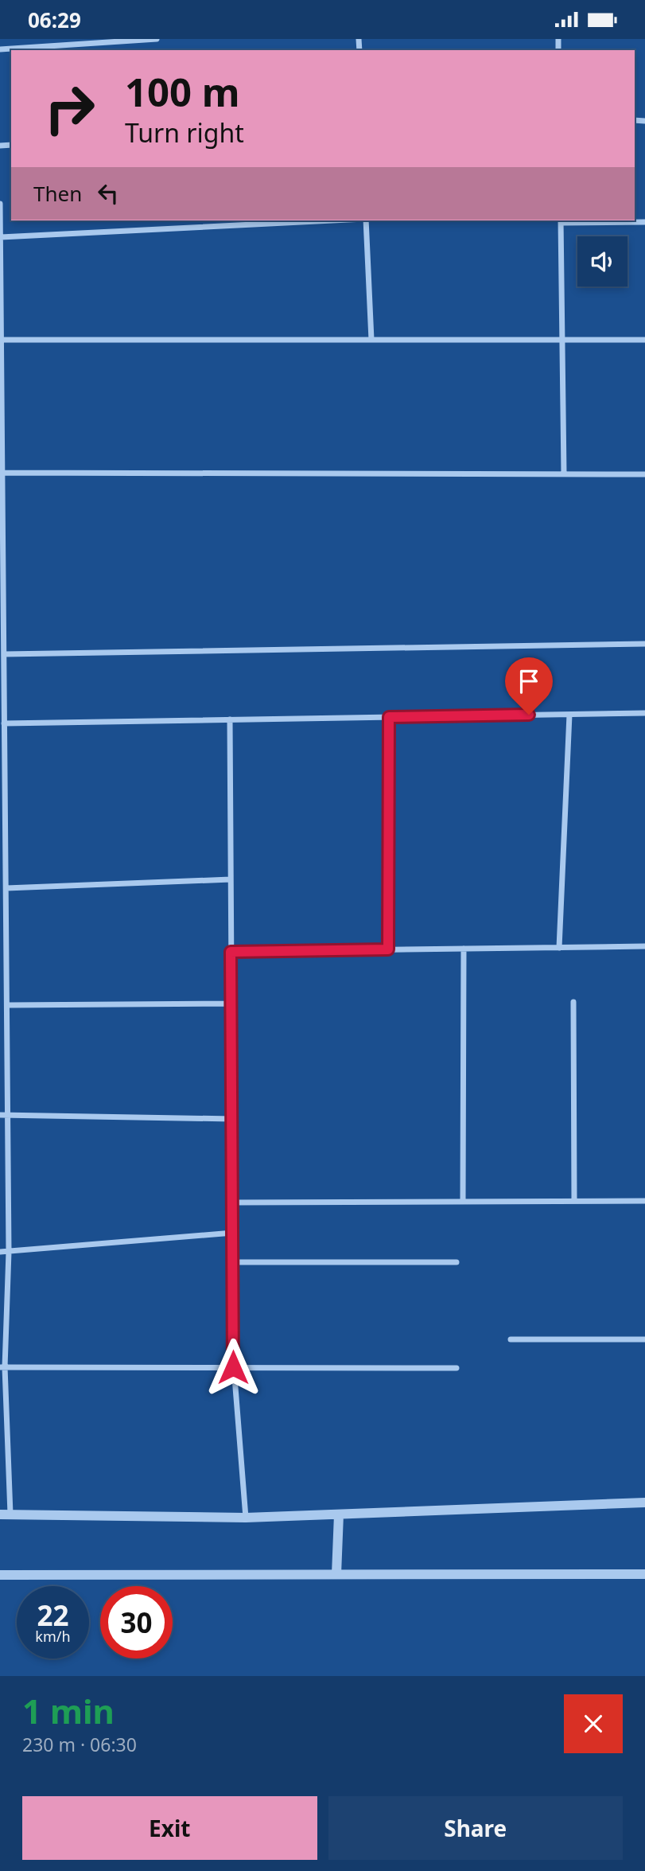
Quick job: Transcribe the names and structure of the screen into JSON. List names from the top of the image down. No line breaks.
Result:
{"page":{"status":"06:29","turn":["100 m","Turn right"],"then":"Then","speed":"22 km/h","limit":"30","heading":["1 min","230 m · 06:30"],"buttons":["Exit","Share"]}}
